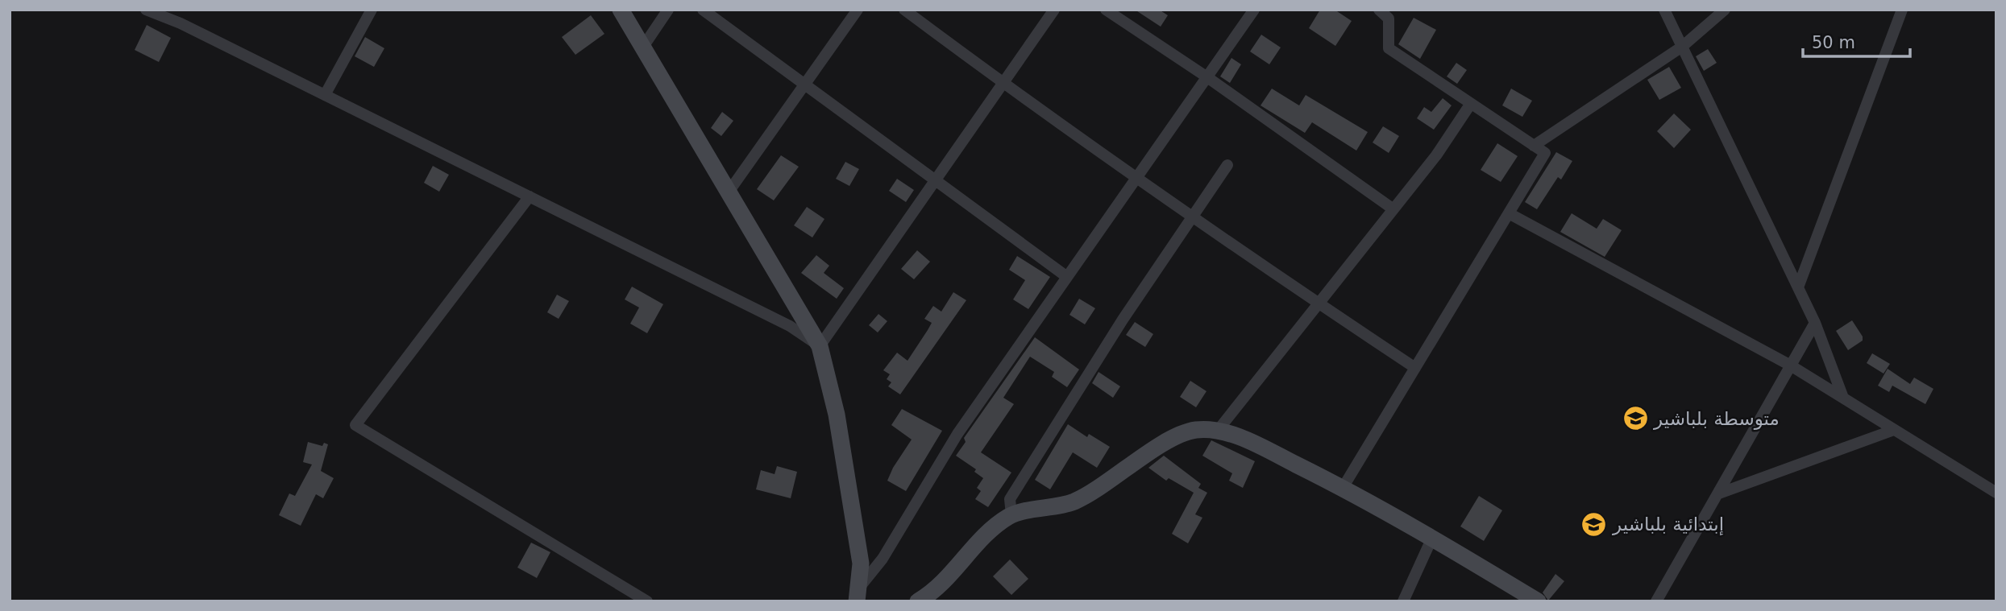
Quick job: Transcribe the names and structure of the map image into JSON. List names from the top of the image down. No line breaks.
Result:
{"places":{"school or university":["متوسطة بلباشير","إبتدائية بلباشير"]},"scale_bar":"50 m"}
